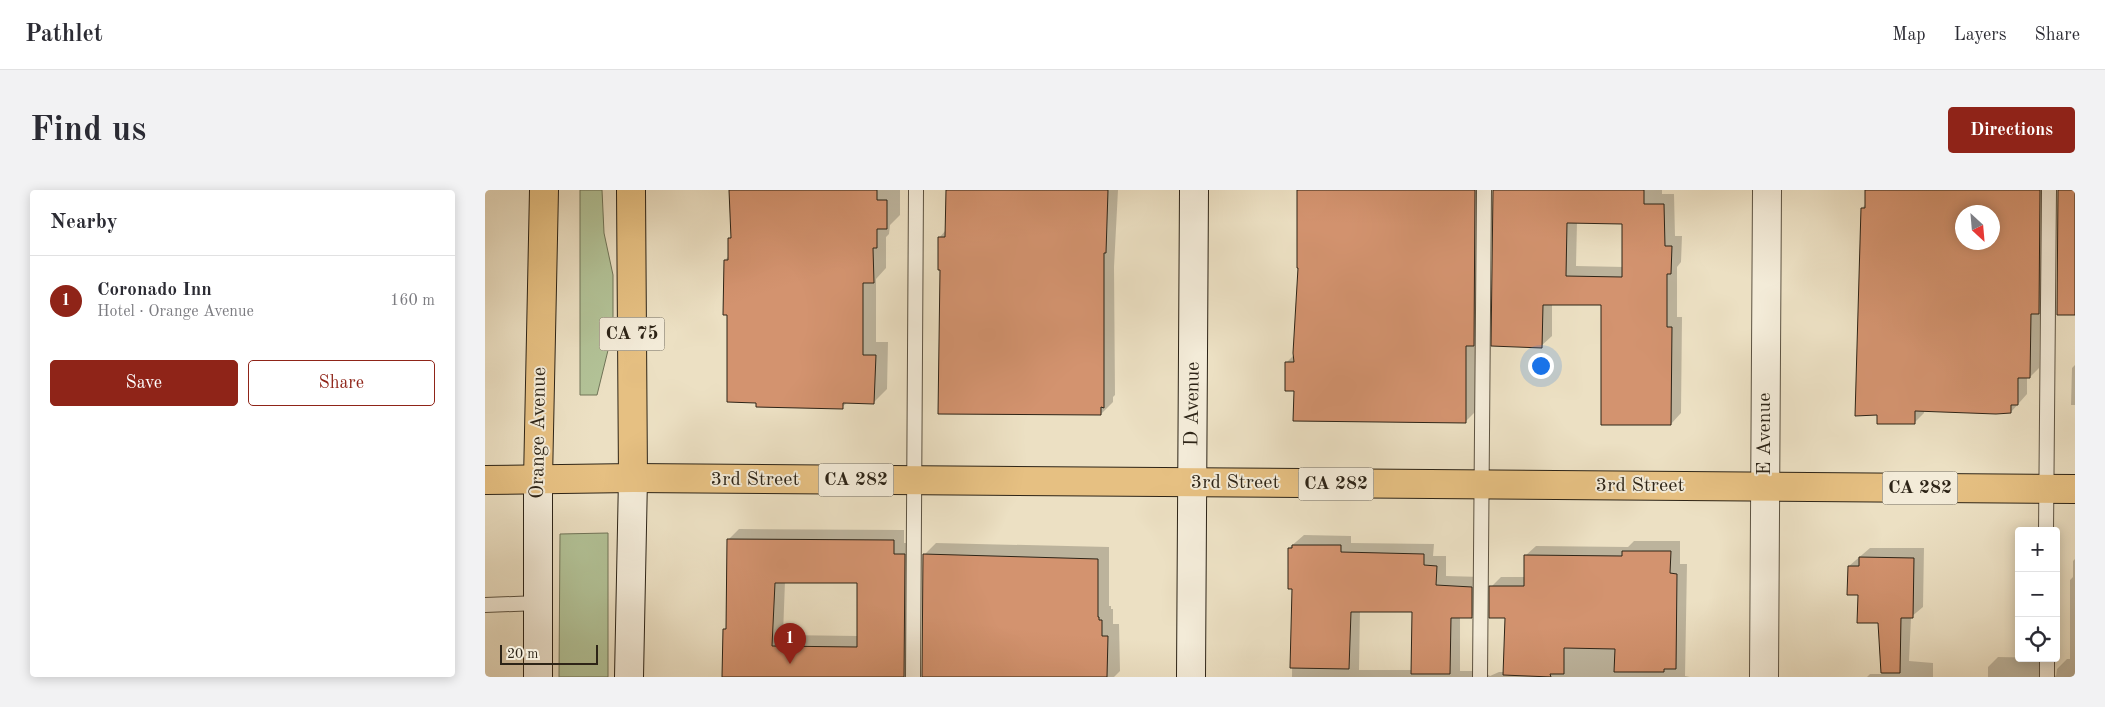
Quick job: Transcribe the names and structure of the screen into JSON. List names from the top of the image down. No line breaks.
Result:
{"streets":{"main road":["CA 75","Orange Avenue","3rd Street","CA 282"],"street":["D Avenue","E Avenue"]},"crossings":[["CA 75","3rd Street"],["D Avenue","3rd Street"],["Orange Avenue","3rd Street"],["E Avenue","3rd Street"]],"scale_bar":"20 m","north":"bottom right","page":{"header":"Pathlet","nav":["Map","Layers","Share"],"buttons":["Directions",["Save","Share"]],"title":"Find us","heading":"Nearby","list":[{"mark":"1","name":"Coronado Inn","note":"Hotel · Orange Avenue","value":"160 m"}],"map_buttons":["+","−"],"pins":"1","scale":"20 m"}}
